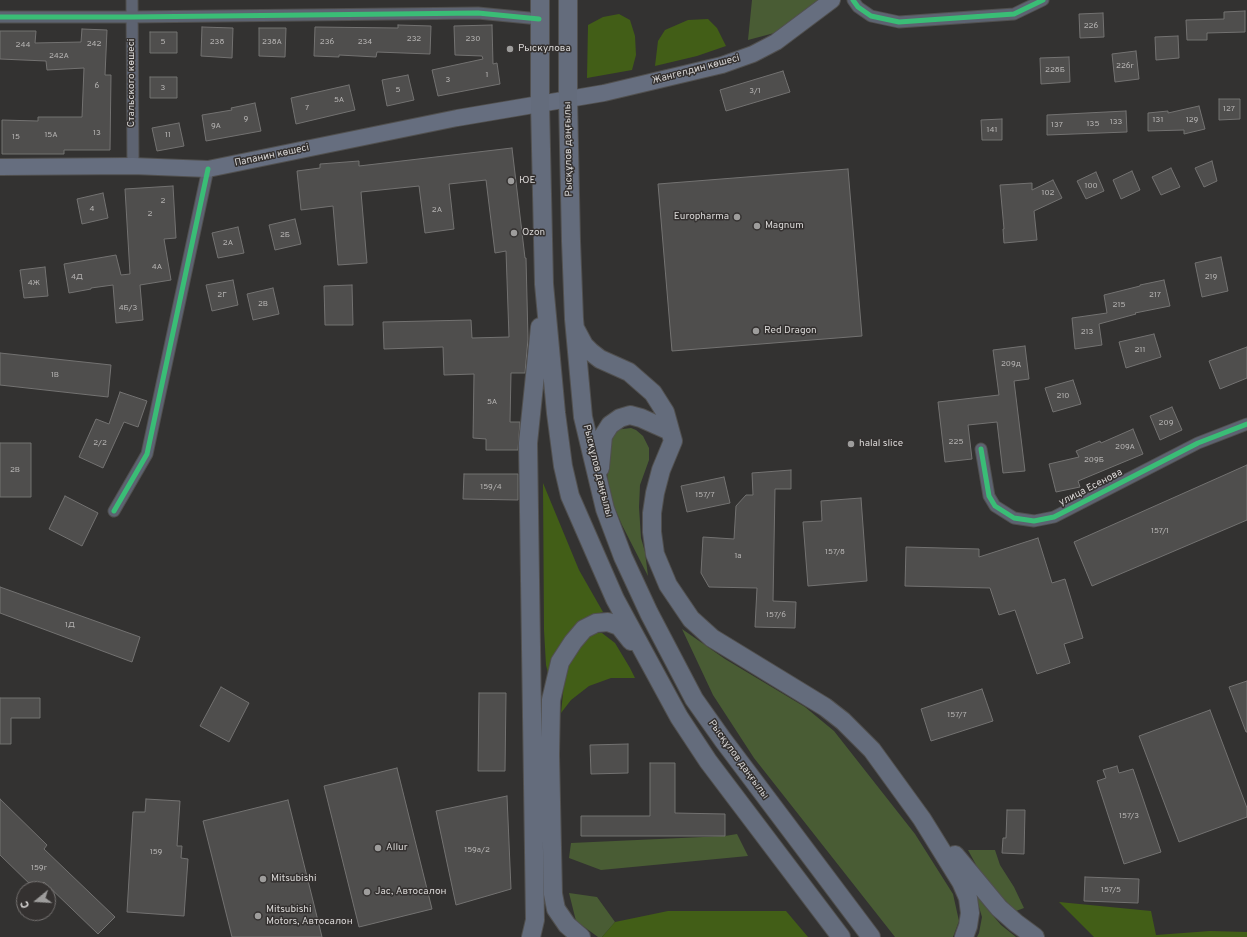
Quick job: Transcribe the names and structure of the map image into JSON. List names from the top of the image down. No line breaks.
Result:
{"streets":{"main road":["Жангелдин көшесі","Рысқұлов даңғылы","Папанин көшесі"],"street":["Стальского көшесі","улица Есенова"]},"crossings":[["Жангелдин көшесі","Рысқұлов даңғылы"],["Жангелдин көшесі","Папанин көшесі"],["Стальского көшесі","Папанин көшесі"]],"places":["Рыскулова","ЮЕ","Europharma","Magnum","Ozon","Red Dragon","halal slice","Allur","Mitsubishi","Jac, Автосалон","Mitsubishi Motors, Автосалон"],"house_numbers":["226","232","230","5","238","238А","236","234","242","244","242А","226г","228Б","1","3","6","3","5","3/1","5А","7","127","9","131","129","133","135","137","9А","141","13","15А","11","15","100","102","2","4","2А","2","2Б","2А","4А","4Д","219","4Ж","2Г","217","2В","215","4Б/3","213","211","209д","1В","210","5А","209","225","2/2","209А","209Б","2В","159/4","157/7","157/1","157/8","1а","157/6","1Д","157/7","157/3","159а/2","159","159г","157/5"],"north":"left"}
